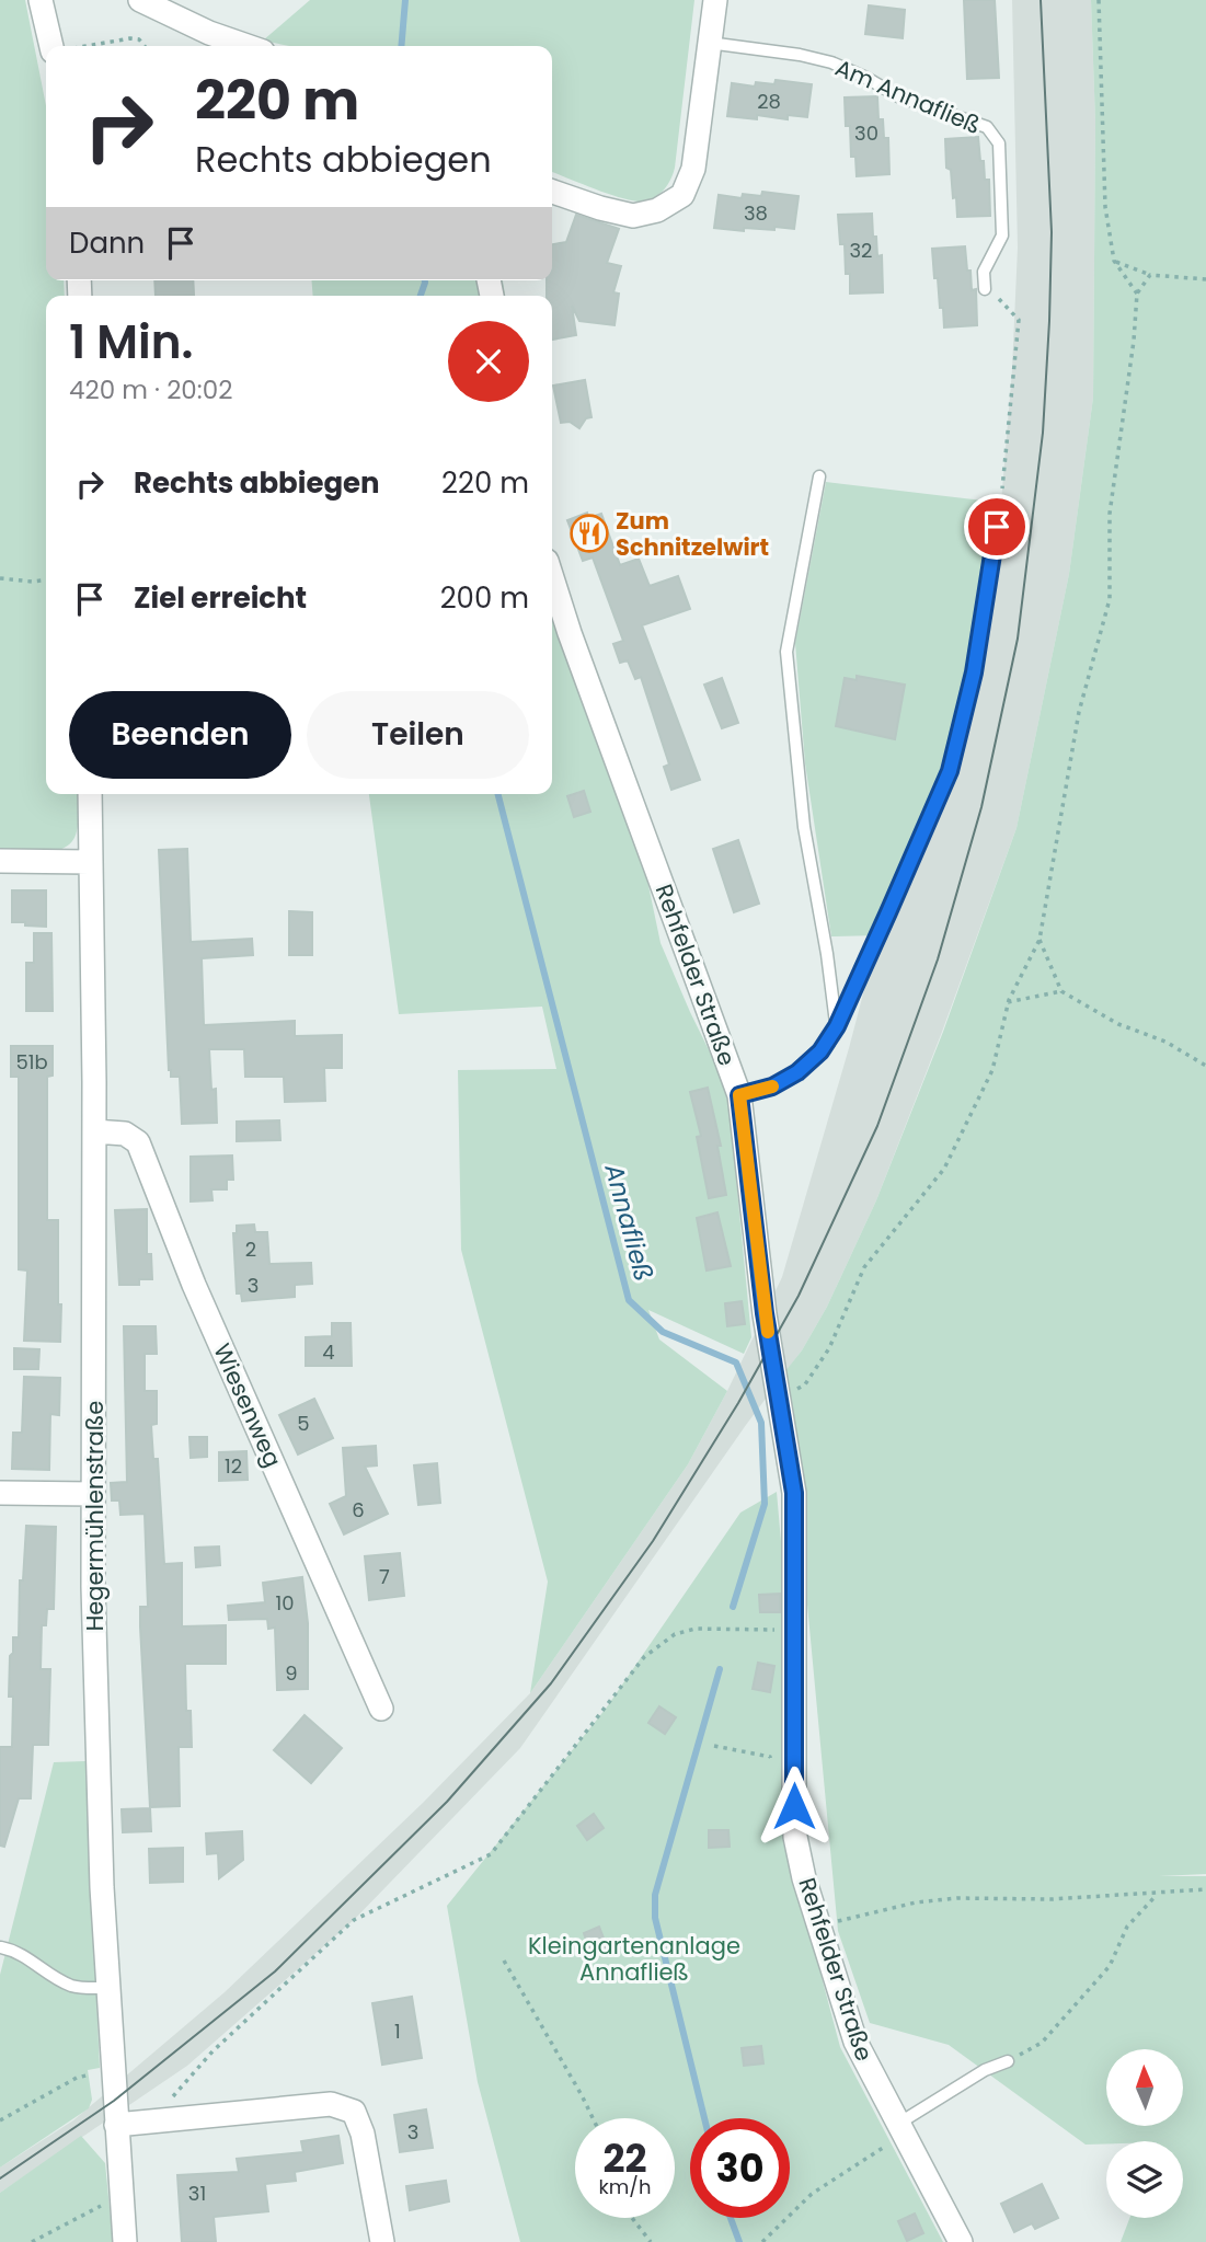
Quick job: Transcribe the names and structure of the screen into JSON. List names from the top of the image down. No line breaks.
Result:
{"streets":{"street":["Rehfelder Straße","Wiesenweg","Hegermühlenstraße"],"lane":["Am Annafließ"]},"crossings":[["Wiesenweg","Hegermühlenstraße"]],"water":["Annafließ"],"parks":["Kleingartenanlage Annafließ"],"places":{"restaurant":["Zum Schnitzelwirt"]},"house_numbers":["28","30","38","32","51b","2","3","4","5","12","6","7","10","9","1","3","31"],"north":"top","page":{"turn":["220 m","Rechts abbiegen"],"then":"Dann","heading":["1 Min.","420 m · 20:02"],"list":[{"name":"Rechts abbiegen","value":"220 m"},{"name":"Ziel erreicht","value":"200 m"}],"buttons":["Beenden","Teilen"],"speed":"22 km/h","limit":"30"}}
